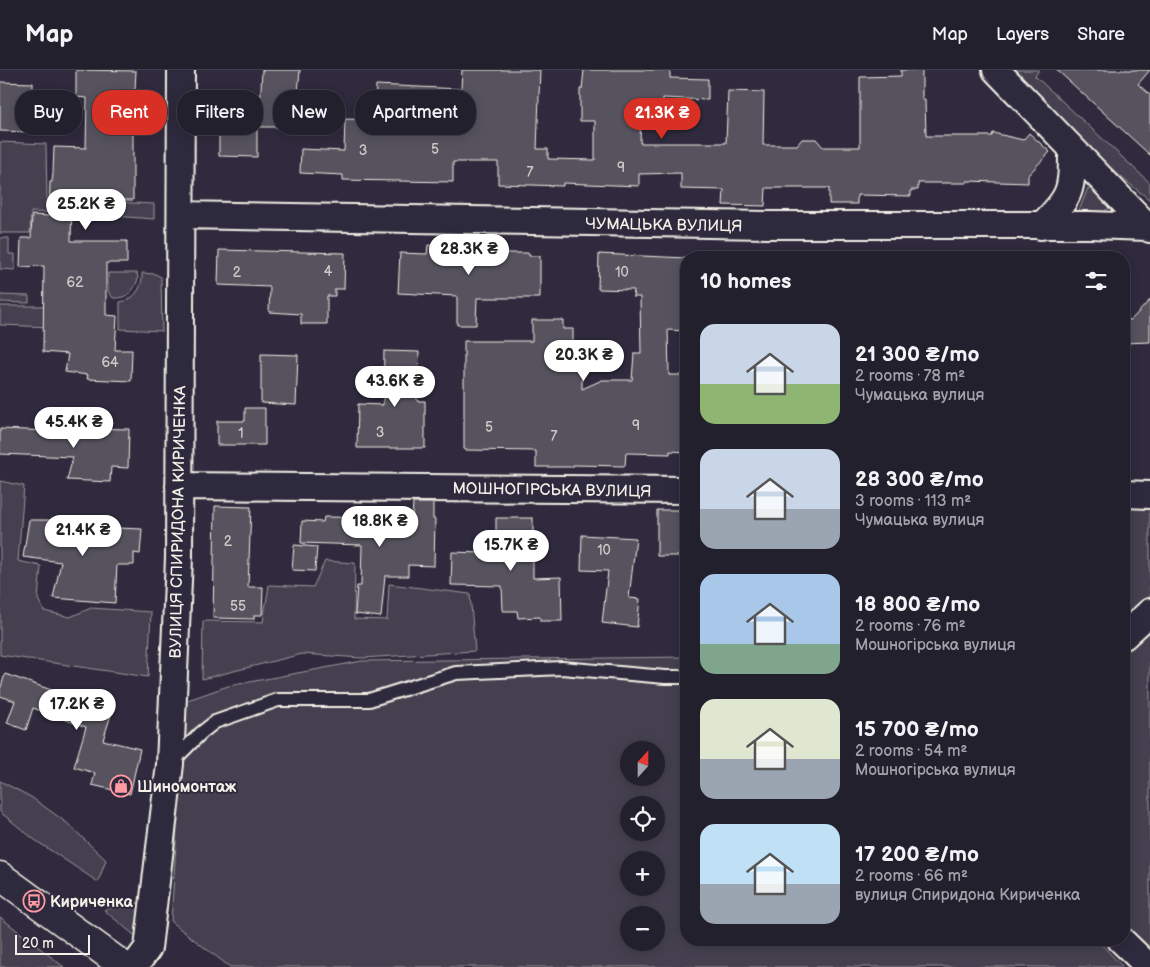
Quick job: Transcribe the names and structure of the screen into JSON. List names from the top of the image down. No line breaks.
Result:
{"streets":{"street":["ЧУМАЦЬКА ВУЛИЦЯ","МОШНОГІРСЬКА ВУЛИЦЯ","ВУЛИЦЯ СПИРИДОНА КИРИЧЕНКА"]},"crossings":[["ЧУМАЦЬКА ВУЛИЦЯ","ВУЛИЦЯ СПИРИДОНА КИРИЧЕНКА"],["МОШНОГІРСЬКА ВУЛИЦЯ","ВУЛИЦЯ СПИРИДОНА КИРИЧЕНКА"]],"places":{"shop":["Шиномонтаж"],"bus stop":["Кириченка"]},"house_numbers":["5","3","9","7","4","2","10","62","64","9","5","3","1","7","2","10","55"],"scale_bar":"20 m","north":"top","page":{"header":"Map","nav":["Map","Layers","Share"],"chip":["Buy","Rent","Filters","New","Apartment"],"price":["21.3K ₴","25.2K ₴","28.3K ₴","20.3K ₴","43.6K ₴","45.4K ₴","18.8K ₴","21.4K ₴","15.7K ₴","17.2K ₴"],"heading":"10 homes","list":[{"name":"21 300 ₴/mo","note":"2 rooms · 78 m² · Чумацька вулиця"},{"name":"28 300 ₴/mo","note":"3 rooms · 113 m² · Чумацька вулиця"},{"name":"18 800 ₴/mo","note":"2 rooms · 76 m² · Мошногірська вулиця"},{"name":"15 700 ₴/mo","note":"2 rooms · 54 m² · Мошногірська вулиця"},{"name":"17 200 ₴/mo","note":"2 rooms · 66 m² · вулиця Спиридона Кириченка"}],"map_buttons":["+","−"],"scale":"20 m"}}
